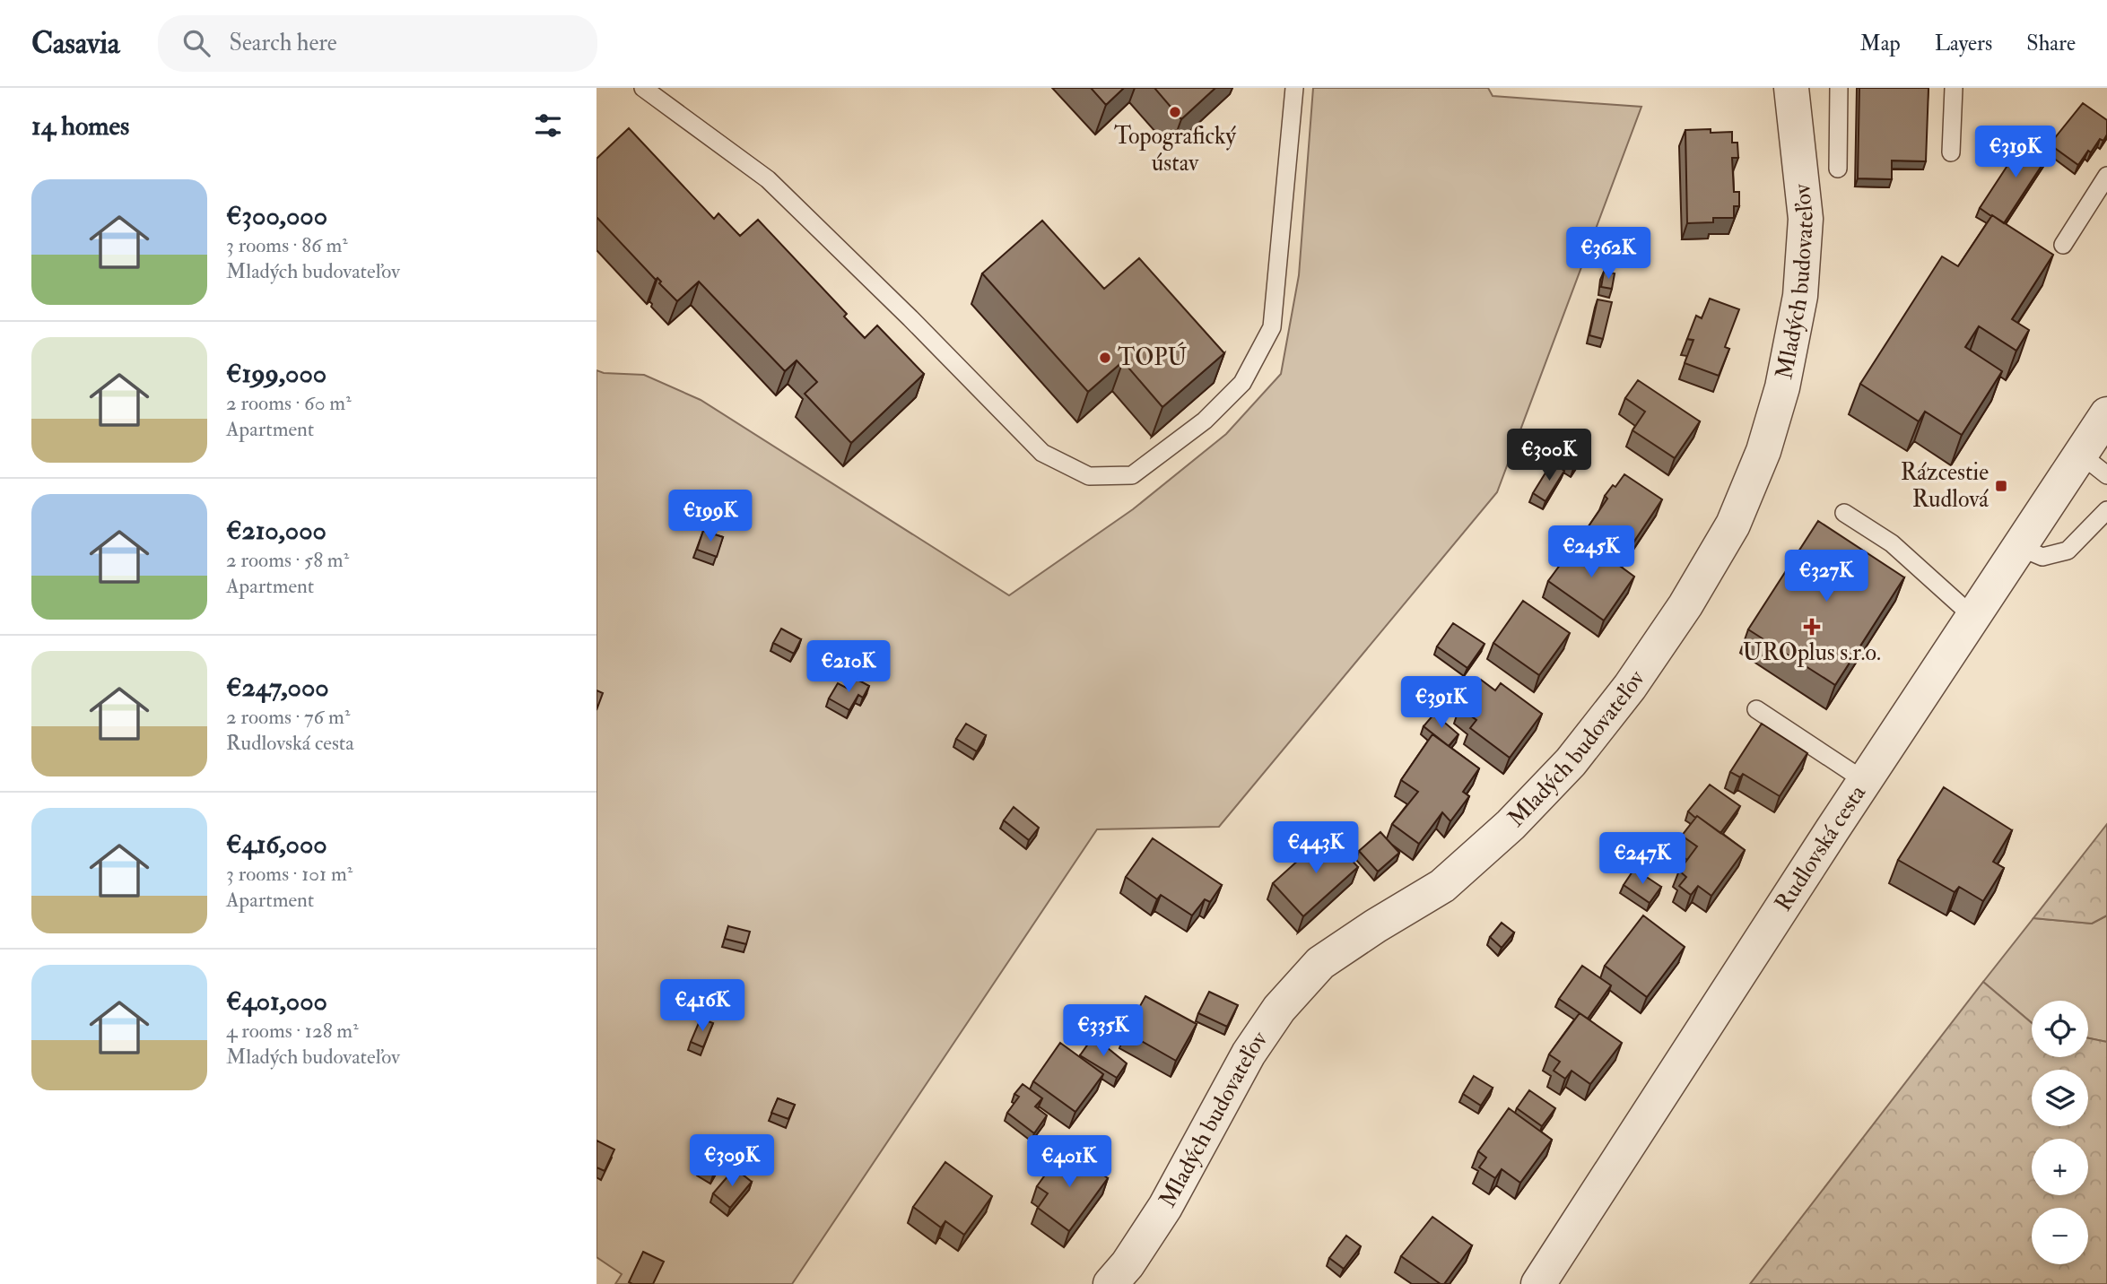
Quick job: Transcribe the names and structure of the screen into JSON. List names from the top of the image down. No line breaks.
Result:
{"streets":{"street":["Mladých budovateľov","Rudlovská cesta"]},"places":{"other":["Topografický ústav","TOPÚ"],"transit":["Rázcestie Rudlová"],"health":["UROplus s.r.o."]},"page":{"header":"Casavia","search":"Search here","nav":["Map","Layers","Share"],"heading":"14 homes","price":["€319K","€362K","€300K","€199K","€245K","€327K","€210K","€391K","€443K","€247K","€416K","€335K","€309K","€401K"],"list":[{"name":"€300,000","note":"3 rooms · 86 m² · Mladých budovateľov"},{"name":"€199,000","note":"2 rooms · 60 m² · Apartment"},{"name":"€210,000","note":"2 rooms · 58 m² · Apartment"},{"name":"€247,000","note":"2 rooms · 76 m² · Rudlovská cesta"},{"name":"€416,000","note":"3 rooms · 101 m² · Apartment"},{"name":"€401,000","note":"4 rooms · 128 m² · Mladých budovateľov"}],"map_buttons":["+","−"]}}
